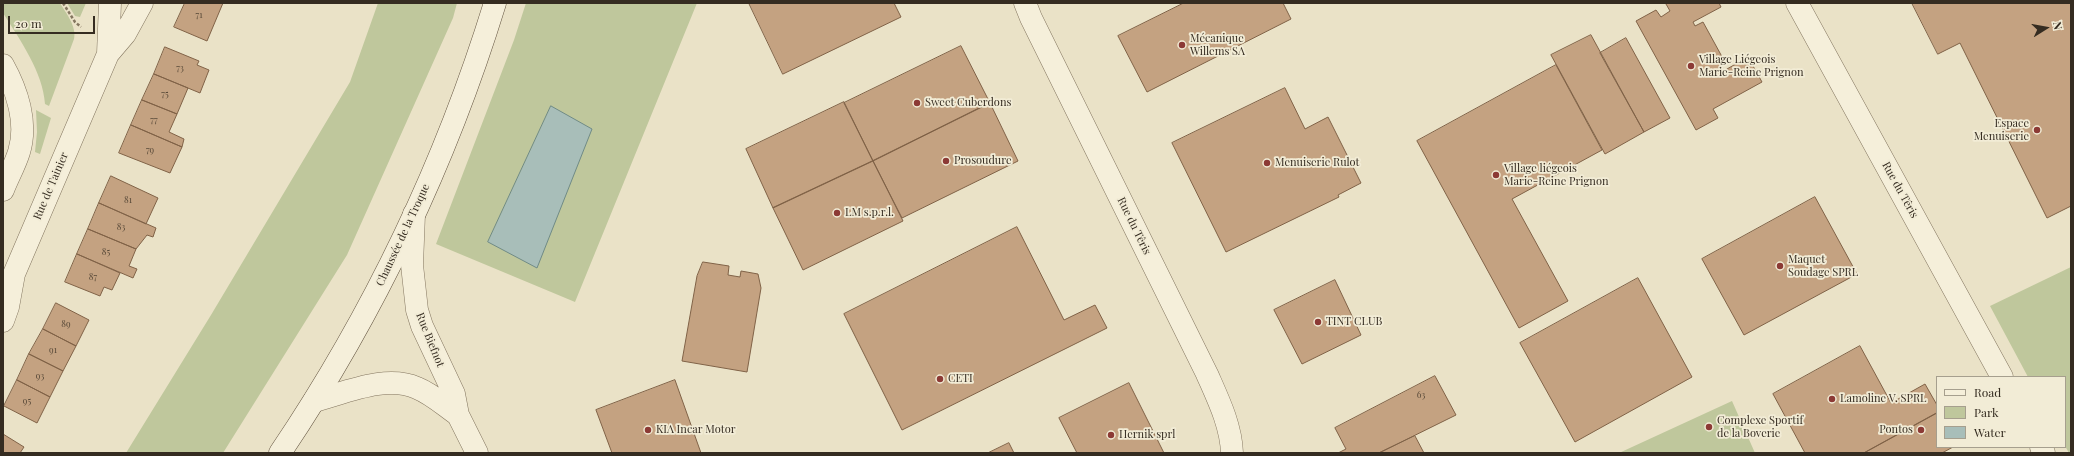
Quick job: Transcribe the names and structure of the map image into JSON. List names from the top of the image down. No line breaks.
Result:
{"streets":{"street":["Rue de Tainier","Rue du Têris","Chaussée de la Troque","Rue Biefnot"]},"crossings":[["Chaussée de la Troque","Rue Biefnot"]],"places":["Mécanique Willems SA","Village Liégeois Marie-Reine Prignon","Sweet Cuberdons","Espace Menuiserie","Prosoudure","Menuiserie Rulot","Village liégeois Marie-Reine Prignon","LM s.p.r.l.","Maquet Soudage SPRL","TINT CLUB","CETI","Lamoline V. SPRL","Complexe Sportif de la Boverie","KIA Incar Motor","Pontos","Hernik sprl"],"house_numbers":["71","73","75","77","79","81","83","85","87","89","91","93","63","95"],"legend":["Road","Park","Water"],"scale_bar":"20 m","north":"right"}
